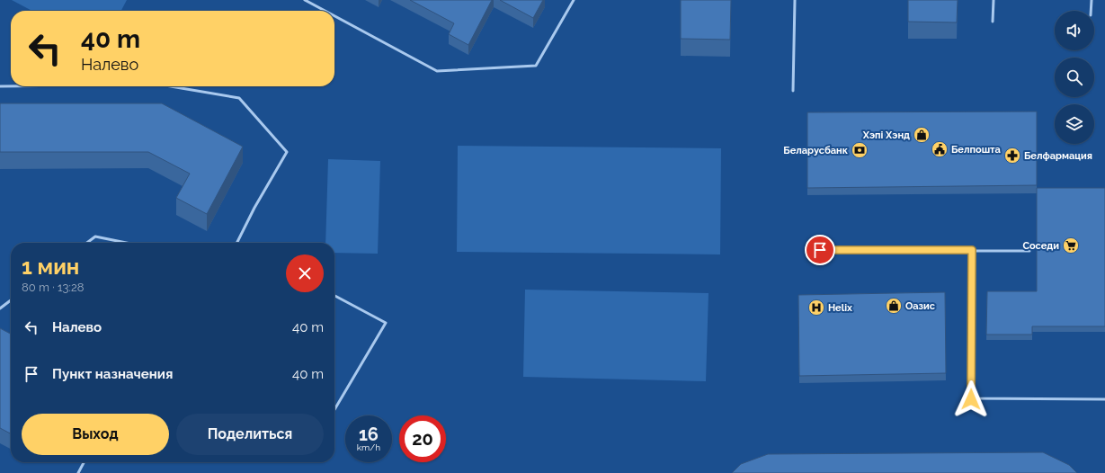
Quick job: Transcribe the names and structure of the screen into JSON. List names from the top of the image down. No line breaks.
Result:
{"places":{"shop":["Хэпі Хэнд","Оазис"],"public building":["Белпошта"],"bank":["Беларусбанк"],"pharmacy":["Белфармация"],"supermarket":["Соседи"],"hospital":["Helix"]},"page":{"turn":["40 m","Налево"],"heading":["1 мин","80 m · 13:28"],"list":[{"name":"Налево","value":"40 m"},{"name":"Пункт назначения","value":"40 m"}],"buttons":["Выход","Поделиться"],"speed":"16 km/h","limit":"20"}}
